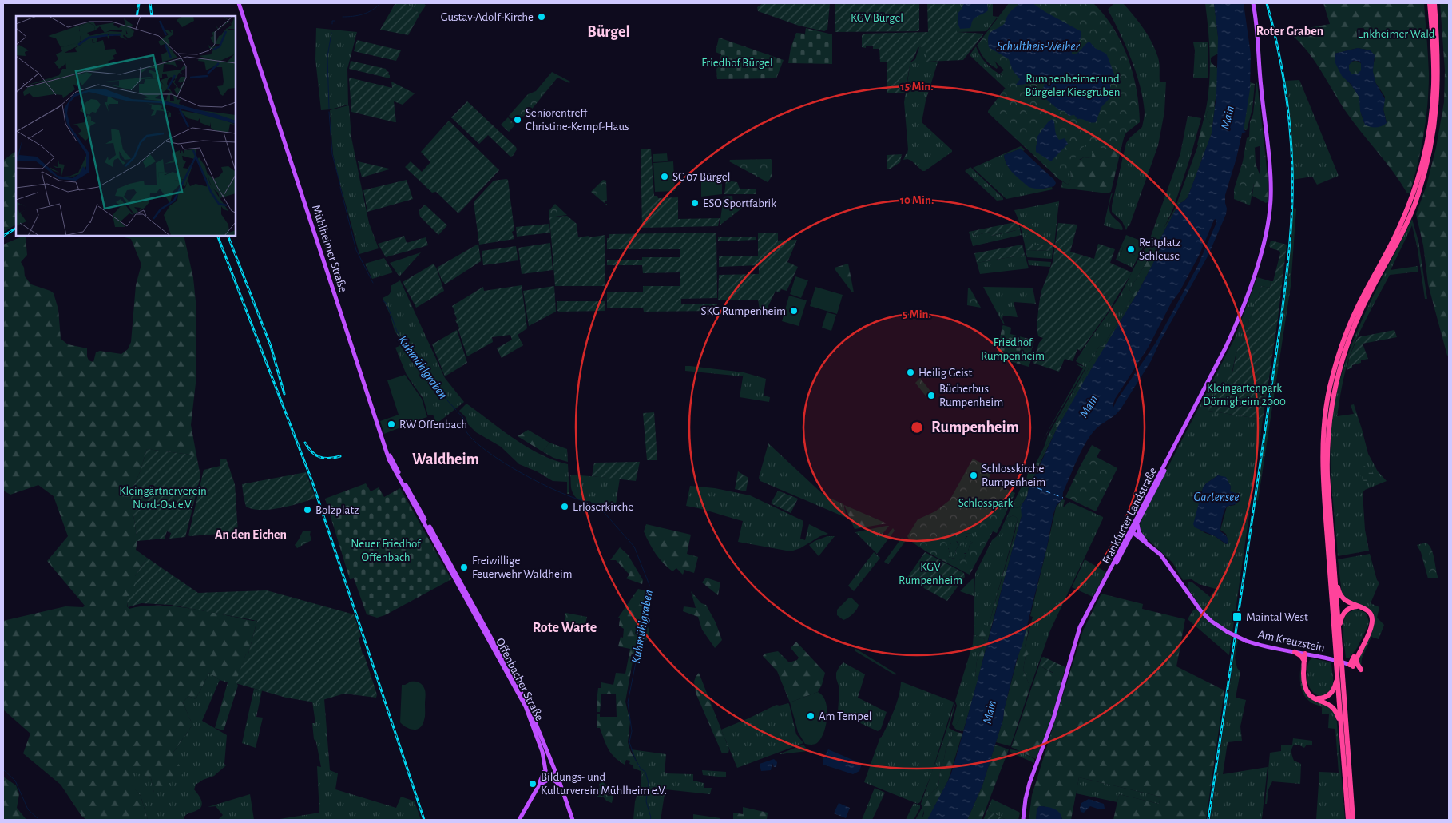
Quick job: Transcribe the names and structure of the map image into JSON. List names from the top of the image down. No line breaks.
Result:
{"streets":{"main road":["Mühlheimer Straße","Frankfurter Landstraße","Am Kreuzstein","Offenbacher Straße"]},"crossings":[["Mühlheimer Straße","Offenbacher Straße"],["Frankfurter Landstraße","Am Kreuzstein"]],"districts":["Roter Graben","Bürgel","Rumpenheim","Waldheim","An den Eichen","Rote Warte"],"water":["Schultheis-Weiher","Main","Kuhmühlgraben","Gartensee"],"parks":["KGV Bürgel","Enkheimer Wald","Friedhof Bürgel","Rumpenheimer und Bürgeler Kiesgruben","Friedhof Rumpenheim","Kleingartenpark Dörnigheim 2000","Kleingärtnerverein Nord-Ost e.V.","Schlosspark","Neuer Friedhof Offenbach","KGV Rumpenheim"],"places":{"other":["Gustav-Adolf-Kirche","Seniorentreff Christine-Kempf-Haus","SC 07 Bürgel","ESO Sportfabrik","Reitplatz Schleuse","SKG Rumpenheim","Heilig Geist","Bücherbus Rumpenheim","RW Offenbach","Schlosskirche Rumpenheim","Erlöserkirche","Bolzplatz","Freiwillige Feuerwehr Waldheim","Am Tempel","Bildungs- und Kulturverein Mühlheim e.V."],"transit":["Maintal West"]},"rings":["15 Min.","10 Min.","5 Min."]}
